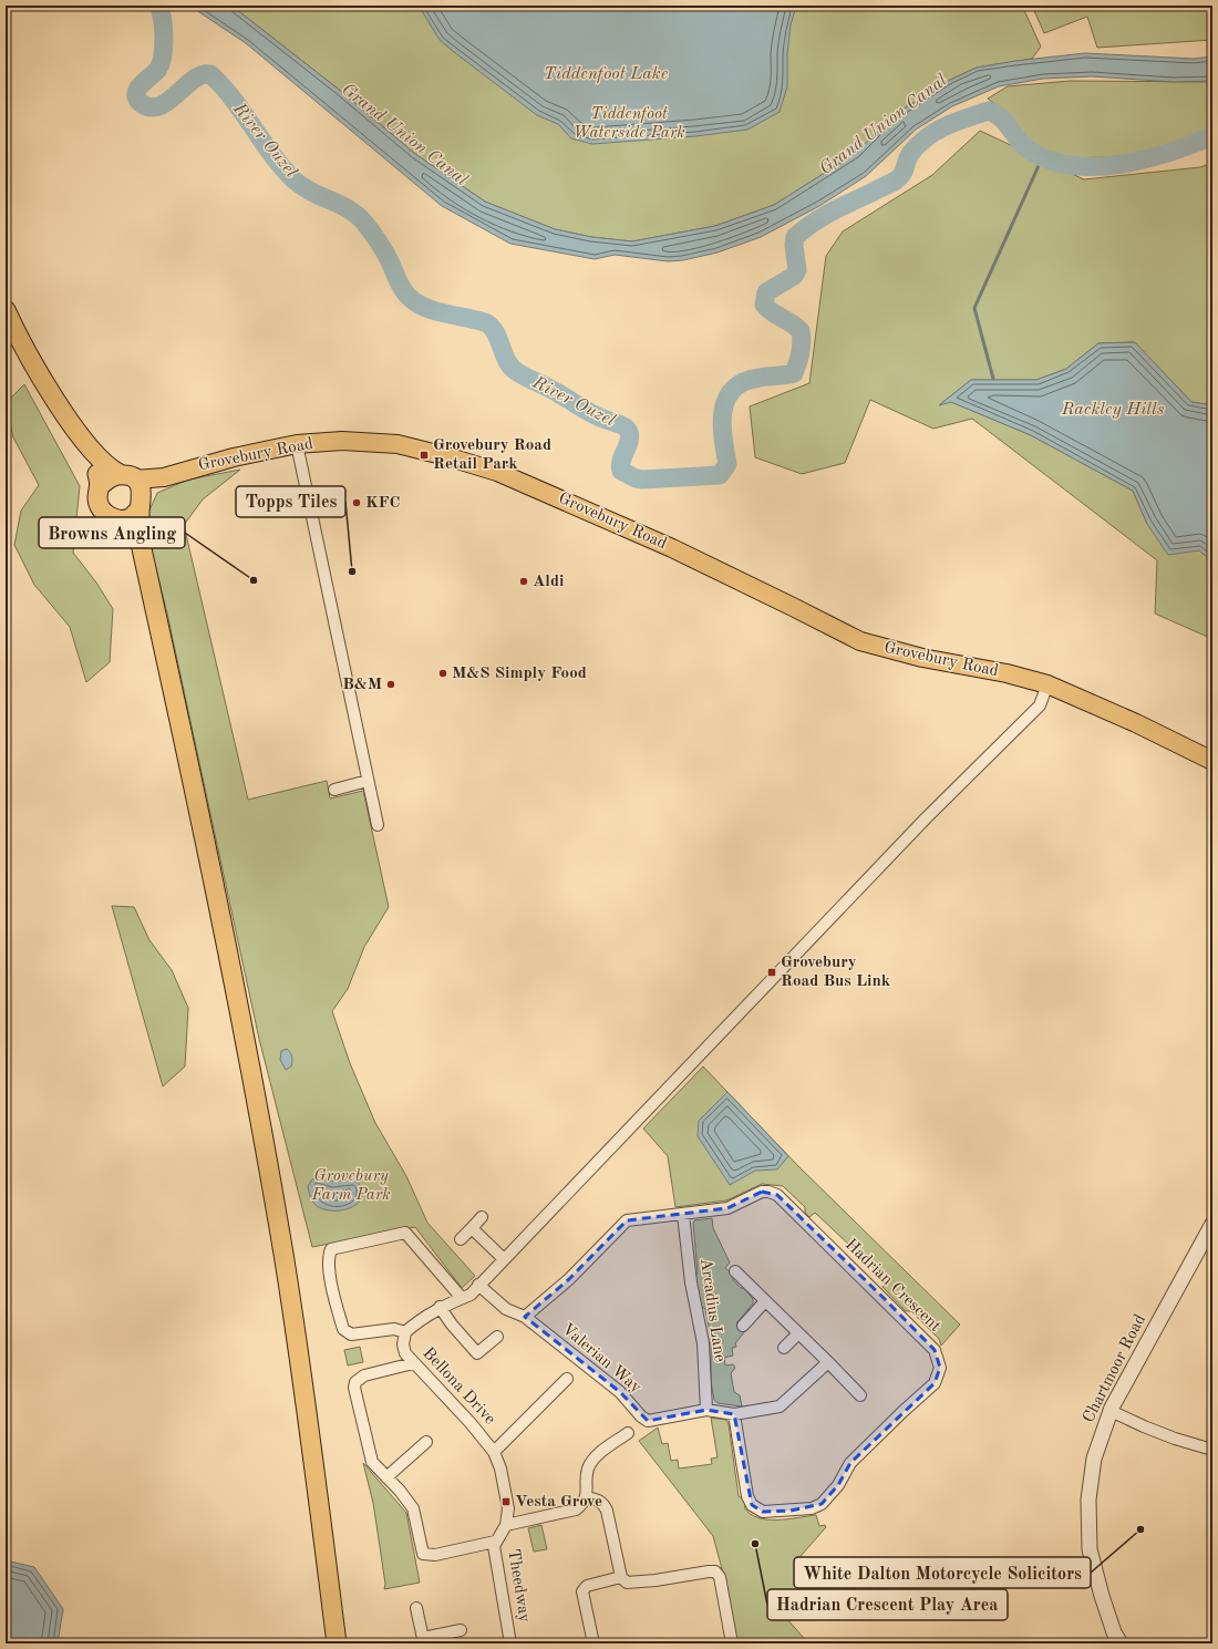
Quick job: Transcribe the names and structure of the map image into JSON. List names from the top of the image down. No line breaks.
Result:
{"streets":{"main road":["Grovebury Road"],"street":["Hadrian Crescent","Arcadius Lane","Valerian Way","Chartmoor Road","Bellona Drive","Theedway"]},"crossings":[["Hadrian Crescent","Arcadius Lane"],["Hadrian Crescent","Valerian Way"],["Arcadius Lane","Valerian Way"],["Bellona Drive","Theedway"]],"water":["Tiddenfoot Lake","Grand Union Canal","River Ouzel","Rackley Hills"],"parks":["Tiddenfoot Waterside Park","Grovebury Farm Park"],"places":{"transit":["Grovebury Road Retail Park","Grovebury Road Bus Link","Vesta Grove"],"other":["KFC","Topps Tiles","Browns Angling","Aldi","M&S Simply Food","B&M","White Dalton Motorcycle Solicitors","Hadrian Crescent Play Area"]}}
